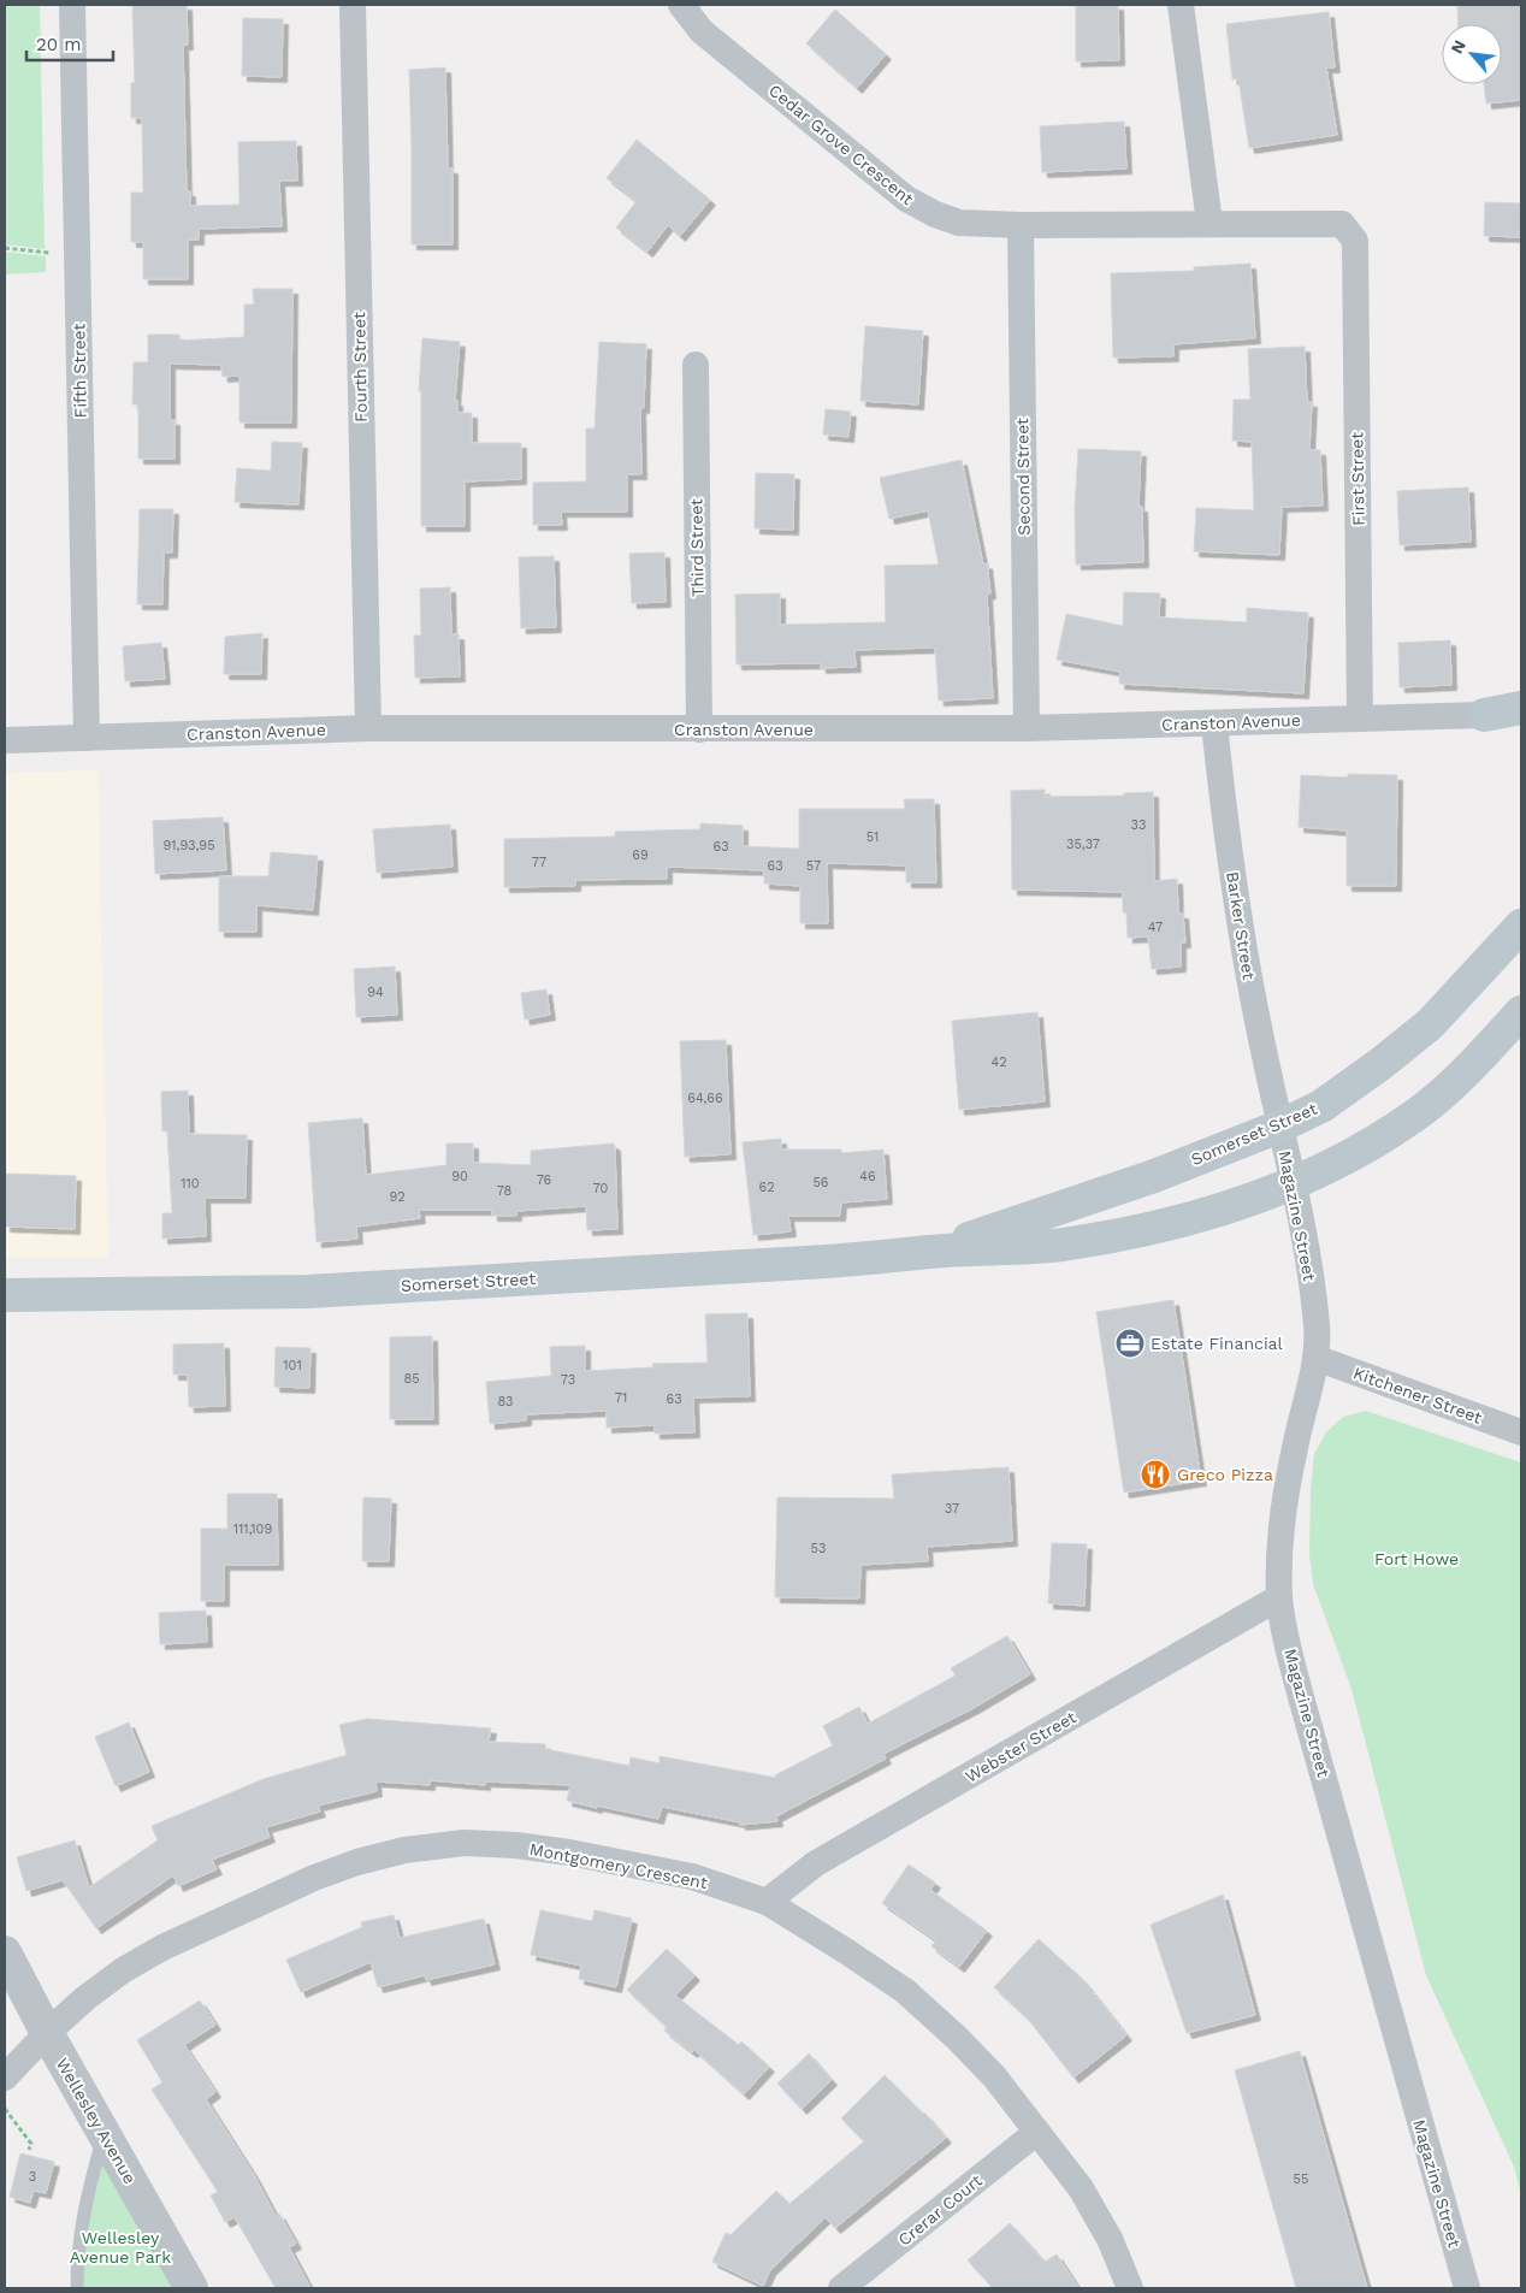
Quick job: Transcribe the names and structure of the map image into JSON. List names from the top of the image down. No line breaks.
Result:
{"streets":{"main road":["Somerset Street"],"street":["Cedar Grove Crescent","Fourth Street","Fifth Street","Second Street","First Street","Third Street","Cranston Avenue","Barker Street","Magazine Street","Kitchener Street","Webster Street","Montgomery Crescent","Wellesley Avenue","Crerar Court"]},"crossings":[["Cedar Grove Crescent","Second Street"],["Cedar Grove Crescent","First Street"],["Fourth Street","Cranston Avenue"],["Fifth Street","Cranston Avenue"],["Second Street","Cranston Avenue"],["First Street","Cranston Avenue"],["Third Street","Cranston Avenue"],["Cranston Avenue","Barker Street"],["Barker Street","Somerset Street"],["Barker Street","Magazine Street"],["Somerset Street","Magazine Street"],["Magazine Street","Kitchener Street"],["Magazine Street","Webster Street"],["Webster Street","Montgomery Crescent"],["Montgomery Crescent","Wellesley Avenue"],["Montgomery Crescent","Crerar Court"]],"parks":["Fort Howe","Wellesley Avenue Park"],"places":{"office":["Estate Financial"],"restaurant":["Greco Pizza"]},"house_numbers":["33","51","35,37","91,93,95","63","69","77","63","57","47","94","42","64,66","90","46","76","56","110","62","70","78","92","101","85","73","71","63","83","37","111,109","53","3","55"],"scale_bar":"20 m","north":"top left"}
